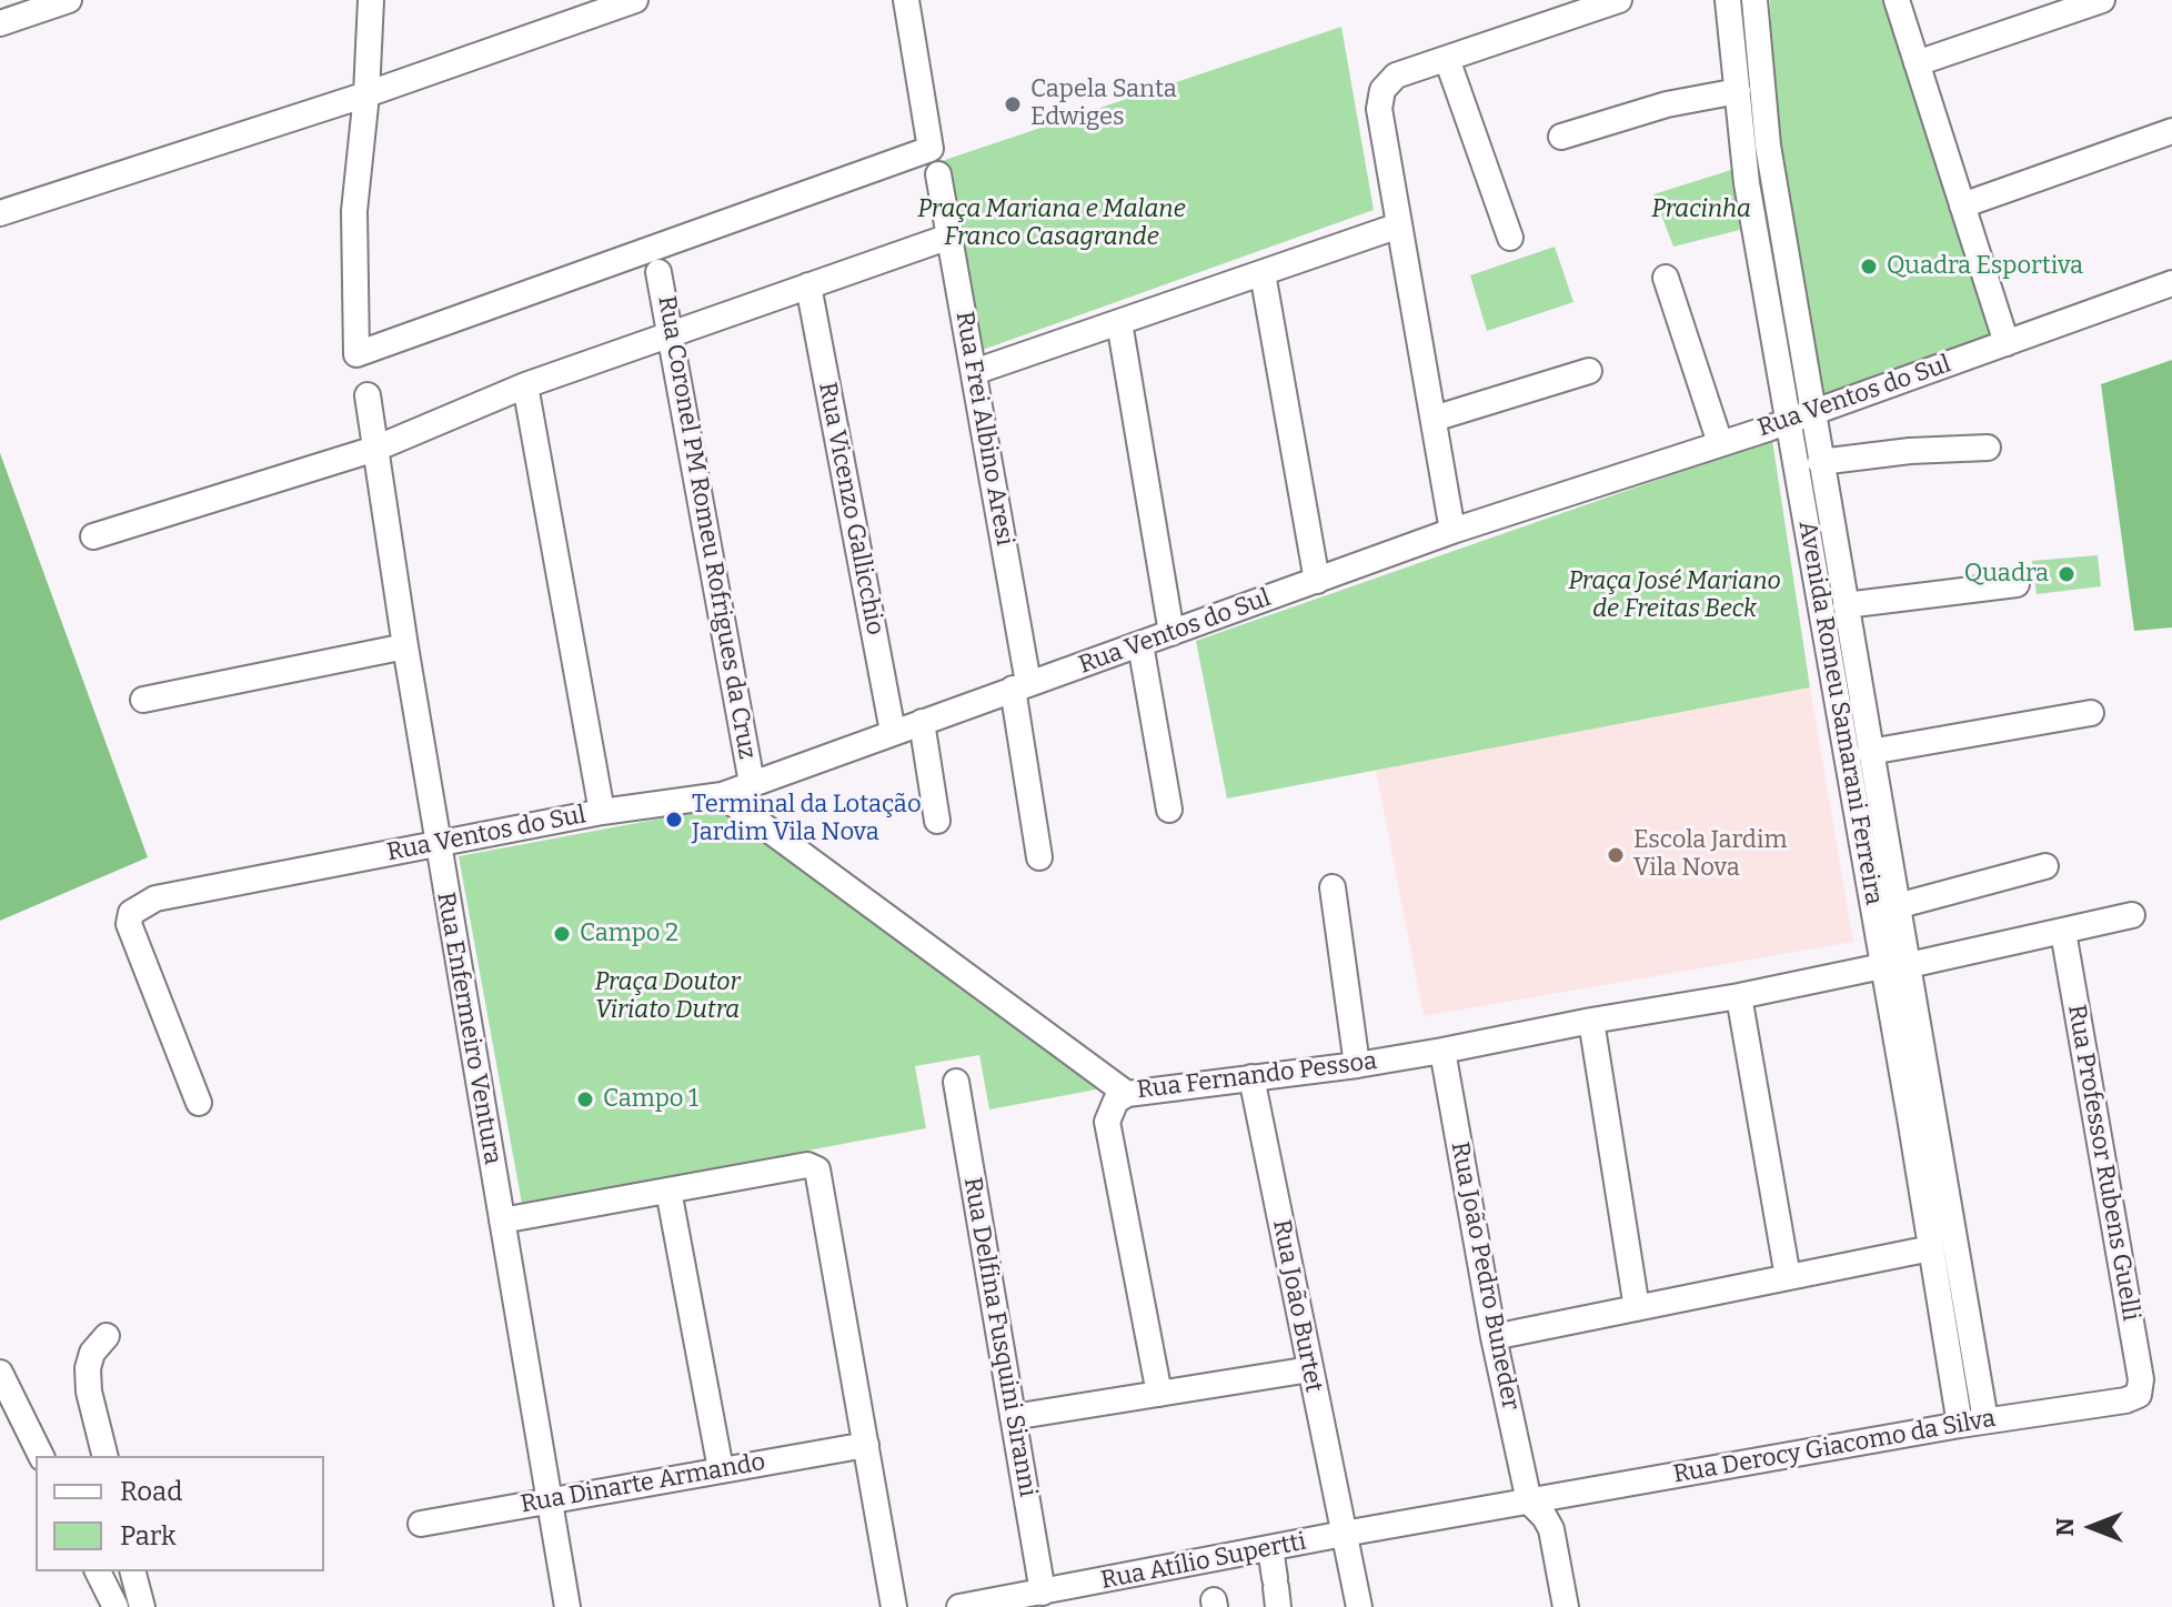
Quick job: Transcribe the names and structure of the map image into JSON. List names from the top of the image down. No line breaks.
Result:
{"streets":{"street":["Rua Ventos do Sul","Rua Frei Albino Aresi","Rua Vicenzo Gallicchio","Rua Coronel PM Romeu Rofrigues da Cruz","Avenida Romeu Samarani Ferreira","Rua Enfermeiro Ventura","Rua Fernando Pessoa","Rua Professor Rubens Guelli","Rua João Pedro Buneder","Rua João Burtet","Rua Delfina Fusquini Siranni","Rua Derocy Giacomo da Silva","Rua Dinarte Armando","Rua Atílio Supertti"]},"crossings":[["Rua Ventos do Sul","Rua Frei Albino Aresi"],["Rua Ventos do Sul","Rua Vicenzo Gallicchio"],["Rua Ventos do Sul","Rua Coronel PM Romeu Rofrigues da Cruz"],["Rua Ventos do Sul","Avenida Romeu Samarani Ferreira"],["Rua Ventos do Sul","Rua Enfermeiro Ventura"],["Rua Ventos do Sul","Rua Fernando Pessoa"],["Avenida Romeu Samarani Ferreira","Rua Fernando Pessoa"],["Avenida Romeu Samarani Ferreira","Rua Derocy Giacomo da Silva"],["Rua Enfermeiro Ventura","Rua Dinarte Armando"],["Rua Fernando Pessoa","Rua João Pedro Buneder"],["Rua Fernando Pessoa","Rua João Burtet"],["Rua Professor Rubens Guelli","Rua Derocy Giacomo da Silva"],["Rua João Pedro Buneder","Rua Derocy Giacomo da Silva"],["Rua João Pedro Buneder","Rua Atílio Supertti"],["Rua João Burtet","Rua Atílio Supertti"],["Rua Delfina Fusquini Siranni","Rua Atílio Supertti"],["Rua Derocy Giacomo da Silva","Rua Atílio Supertti"]],"parks":["Praça Mariana e Malane Franco Casagrande","Pracinha","Praça José Mariano de Freitas Beck","Praça Doutor Viriato Dutra"],"places":["Capela Santa Edwiges","Quadra Esportiva","Quadra","Terminal da Lotação Jardim Vila Nova","Escola Jardim Vila Nova","Campo 2","Campo 1"],"legend":["Road","Park"],"north":"left"}
